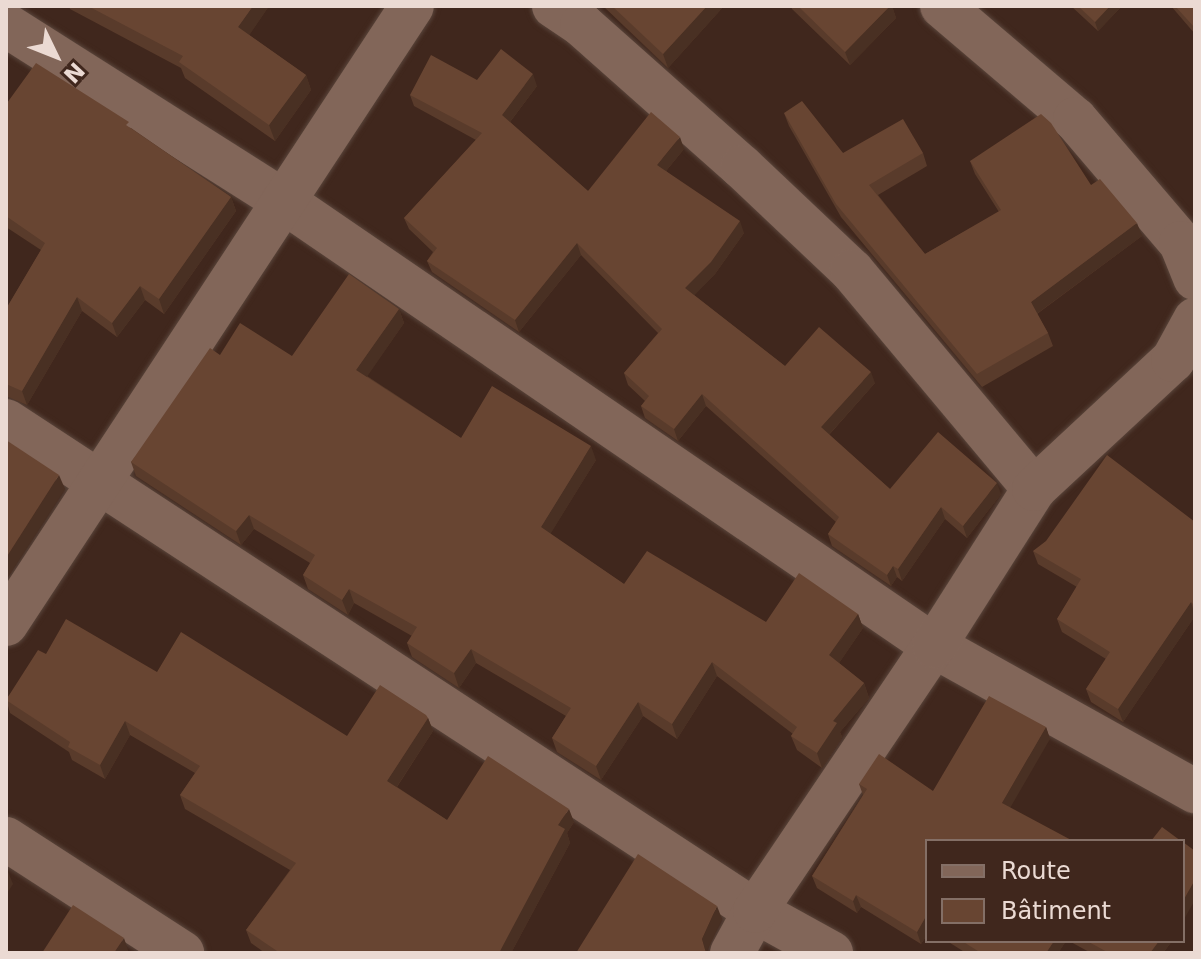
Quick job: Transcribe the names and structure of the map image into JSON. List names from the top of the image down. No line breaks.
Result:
{"legend":["Route","Bâtiment"],"north":"bottom right"}
